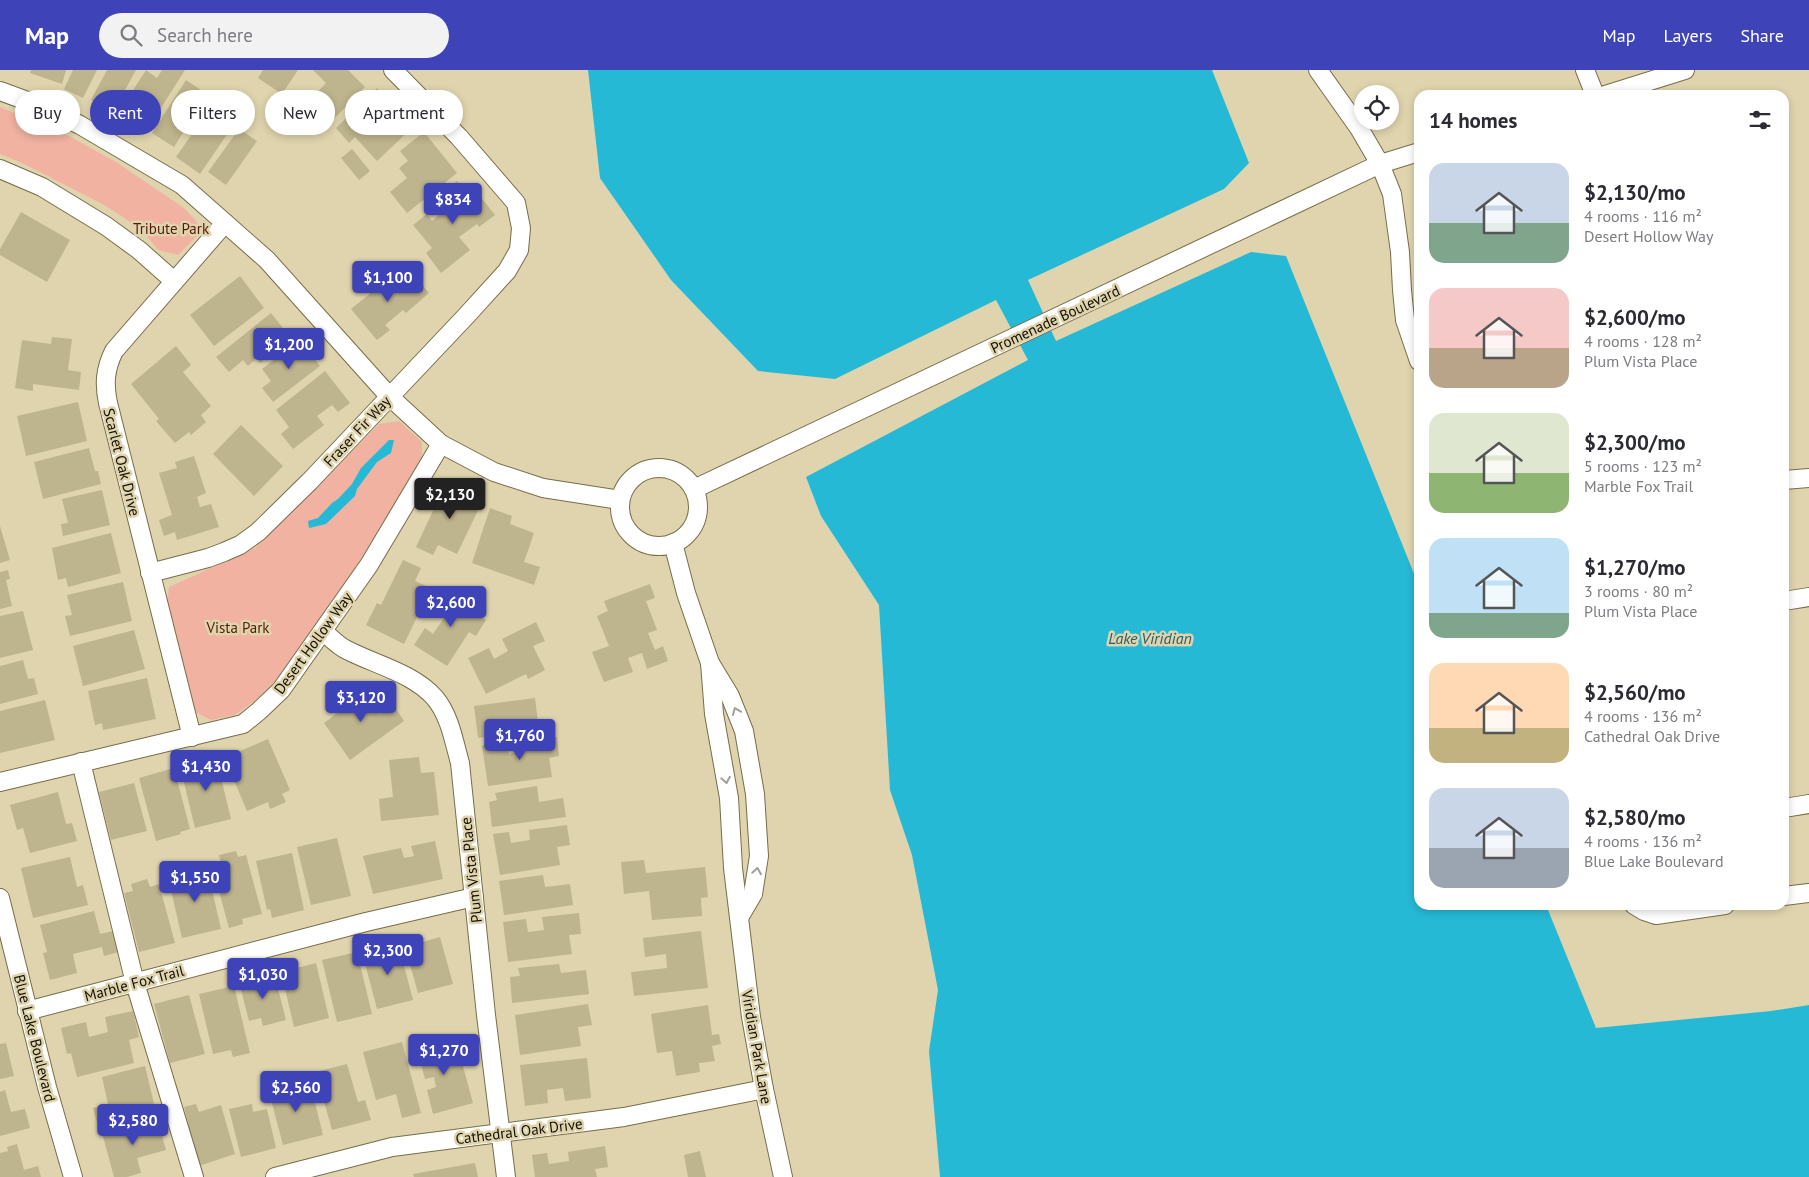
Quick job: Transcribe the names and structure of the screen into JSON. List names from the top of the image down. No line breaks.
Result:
{"streets":{"street":["Promenade Boulevard","Fraser Fir Way","Scarlet Oak Drive","Desert Hollow Way","Plum Vista Place","Marble Fox Trail","Blue Lake Boulevard","Viridian Park Lane","Cathedral Oak Drive"]},"crossings":[["Promenade Boulevard","Viridian Park Lane"],["Fraser Fir Way","Scarlet Oak Drive"],["Scarlet Oak Drive","Desert Hollow Way"],["Desert Hollow Way","Plum Vista Place"],["Plum Vista Place","Marble Fox Trail"],["Plum Vista Place","Cathedral Oak Drive"],["Marble Fox Trail","Blue Lake Boulevard"],["Viridian Park Lane","Cathedral Oak Drive"]],"water":["Lake Viridian"],"parks":["Tribute Park","Vista Park"],"page":{"header":"Map","search":"Search here","nav":["Map","Layers","Share"],"chip":["Buy","Rent","Filters","New","Apartment"],"heading":"14 homes","list":[{"name":"$2,130/mo","note":"4 rooms · 116 m² · Desert Hollow Way"},{"name":"$2,600/mo","note":"4 rooms · 128 m² · Plum Vista Place"},{"name":"$2,300/mo","note":"5 rooms · 123 m² · Marble Fox Trail"},{"name":"$1,270/mo","note":"3 rooms · 80 m² · Plum Vista Place"},{"name":"$2,560/mo","note":"4 rooms · 136 m² · Cathedral Oak Drive"},{"name":"$2,580/mo","note":"4 rooms · 136 m² · Blue Lake Boulevard"}],"price":["$834","$1,100","$1,200","$2,130","$2,600","$3,120","$1,760","$1,430","$1,550","$2,300","$1,030","$1,270","$2,560","$2,580"]}}
